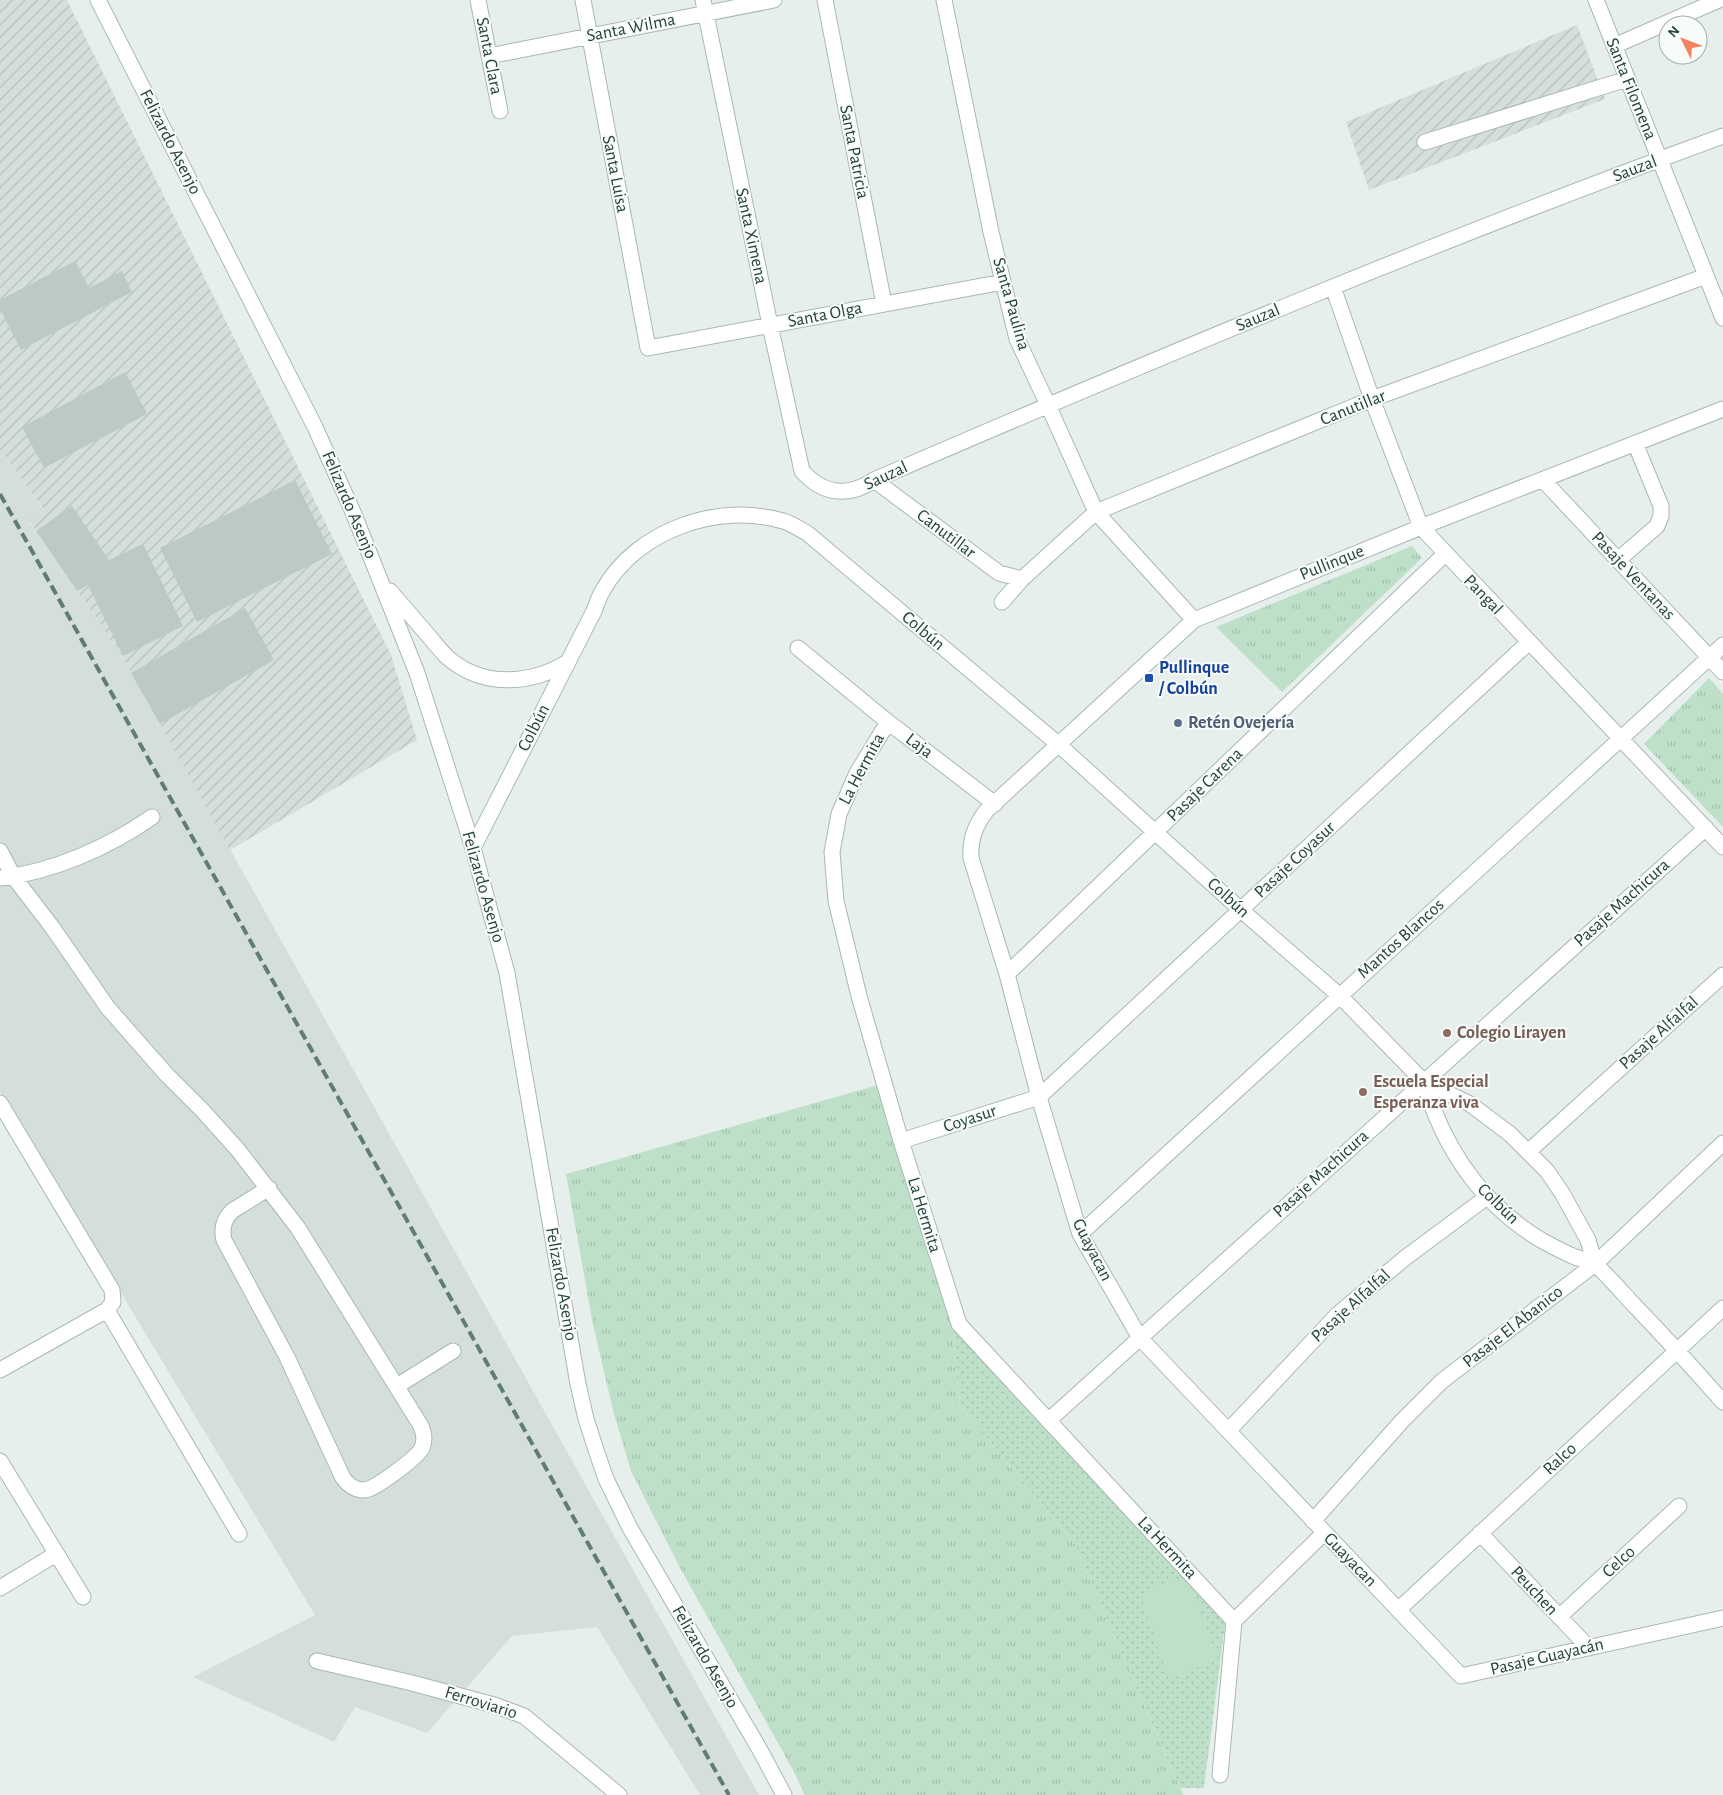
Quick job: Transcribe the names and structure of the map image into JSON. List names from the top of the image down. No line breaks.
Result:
{"streets":{"street":["Santa Wilma","Santa Clara","Santa Filomena","Felizardo Asenjo","Santa Patricia","Sauzal","Santa Luisa","Santa Ximena","Santa Paulina","Santa Olga","Canutillar","Pullinque","Pasaje Ventanas","Pangal","Colbún","Laja","La Hermita","Pasaje Carena","Pasaje Coyasur","Pasaje Machicura","Mantos Blancos","Pasaje Alfalfal","Coyasur","Guayacan","Pasaje El Abanico","Ralco","Celco","Peuchen","Pasaje Guayacán","Ferroviario"]},"crossings":[["Santa Wilma","Santa Clara"],["Santa Wilma","Santa Luisa"],["Santa Wilma","Santa Ximena"],["Santa Filomena","Sauzal"],["Santa Filomena","Canutillar"],["Felizardo Asenjo","Colbún"],["Santa Patricia","Santa Olga"],["Sauzal","Santa Ximena"],["Sauzal","Santa Paulina"],["Sauzal","Canutillar"],["Sauzal","Pangal"],["Santa Luisa","Santa Olga"],["Santa Ximena","Santa Olga"],["Santa Paulina","Santa Olga"],["Santa Paulina","Canutillar"],["Santa Paulina","Pullinque"],["Canutillar","Pangal"],["Pullinque","Pasaje Ventanas"],["Pullinque","Pangal"],["Pullinque","Colbún"],["Pullinque","Laja"],["Pullinque","Guayacan"],["Pasaje Ventanas","Mantos Blancos"],["Pangal","Pasaje Carena"],["Pangal","Pasaje Coyasur"],["Pangal","Pasaje Machicura"],["Pangal","Mantos Blancos"],["Colbún","Pasaje Carena"],["Colbún","Pasaje Coyasur"],["Colbún","Pasaje Machicura"],["Colbún","Mantos Blancos"],["Colbún","Pasaje Alfalfal"],["Colbún","Pasaje El Abanico"],["Colbún","Ralco"],["Laja","La Hermita"],["Laja","Guayacan"],["La Hermita","Pasaje Machicura"],["La Hermita","Coyasur"],["Pasaje Carena","Guayacan"],["Pasaje Coyasur","Coyasur"],["Pasaje Coyasur","Guayacan"],["Pasaje Machicura","Guayacan"],["Mantos Blancos","Guayacan"],["Pasaje Alfalfal","Guayacan"],["Coyasur","Guayacan"],["Guayacan","Pasaje El Abanico"],["Guayacan","Ralco"],["Guayacan","Pasaje Guayacán"],["Ralco","Peuchen"],["Ralco","Pasaje Guayacán"],["Celco","Peuchen"],["Peuchen","Pasaje Guayacán"]],"places":{"transit":["Pullinque / Colbún"],"other":["Retén Ovejería","Colegio Lirayen","Escuela Especial Esperanza viva"]},"north":"top left"}
